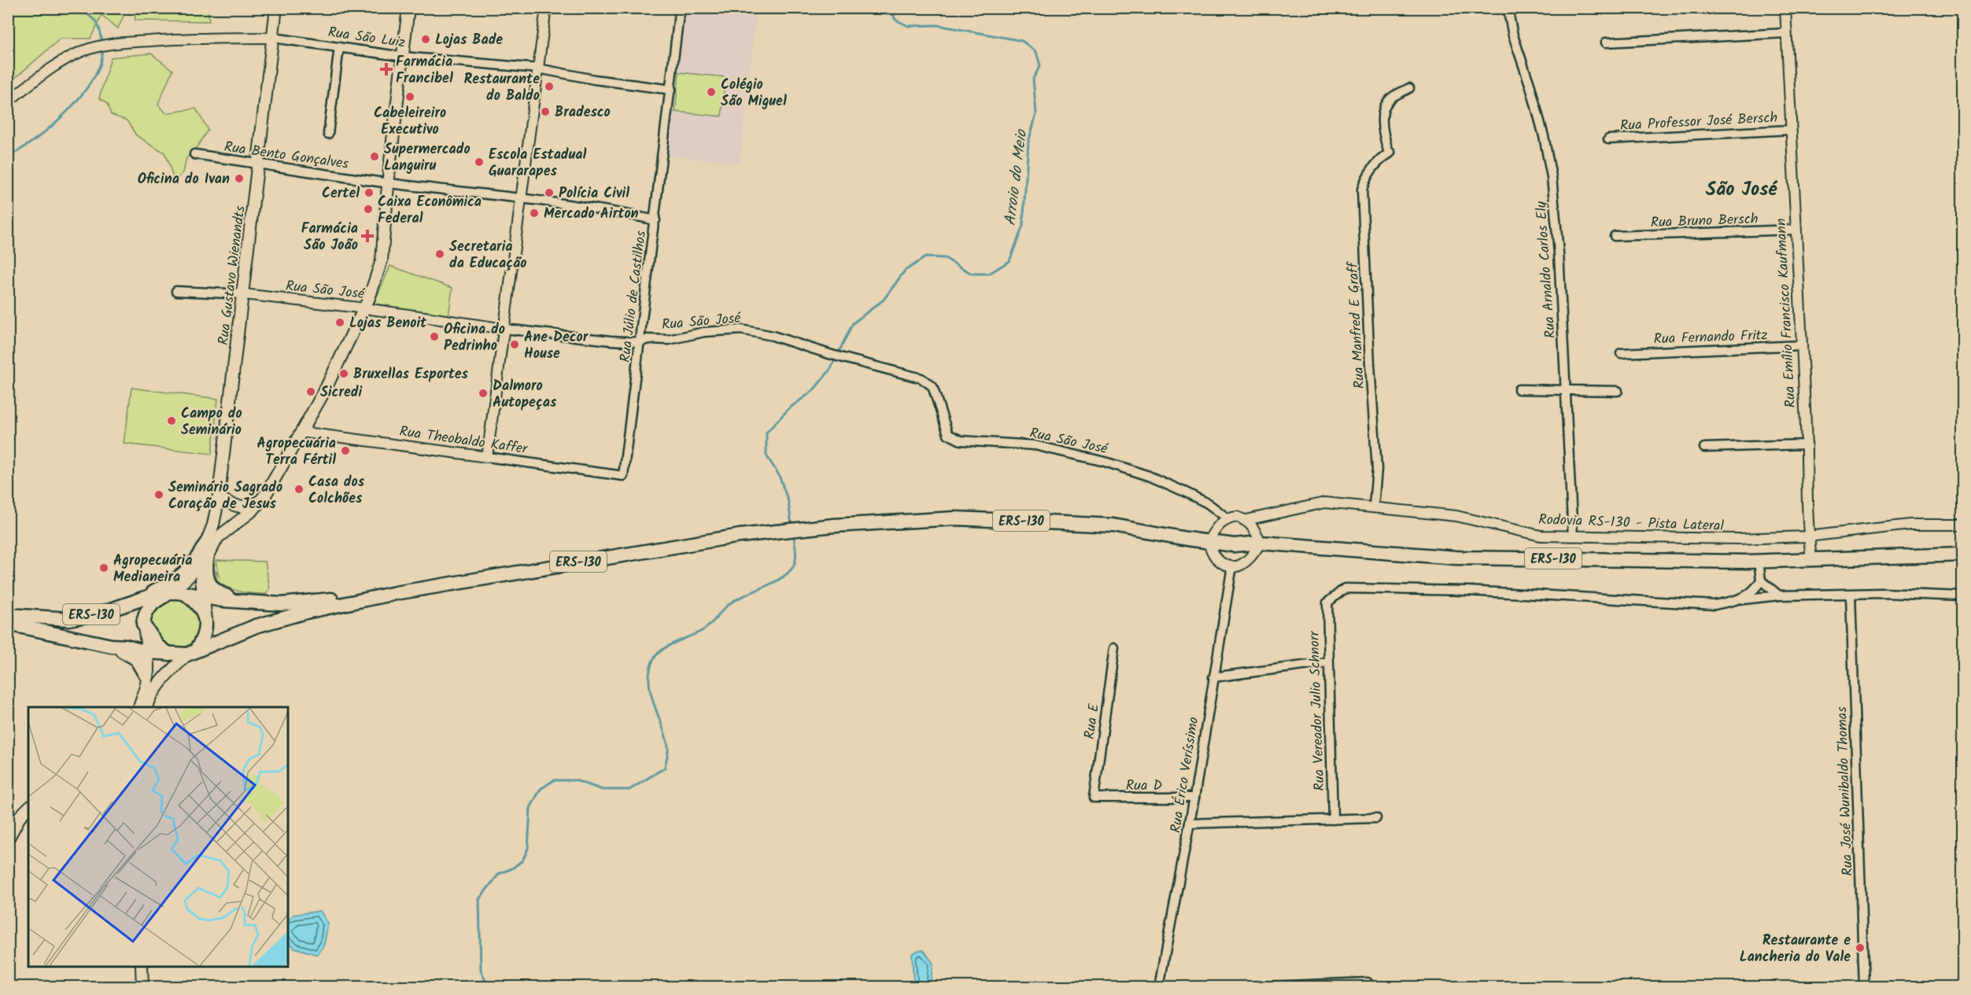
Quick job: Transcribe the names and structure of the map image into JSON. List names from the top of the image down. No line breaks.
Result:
{"streets":{"main road":["Rua Gustavo Wienandts","ERS-130"],"street":["Rua São Luiz","Rua Professor José Bersch","Rua Bento Gonçalves","Rua Bruno Bersch","Rua Arnaldo Carlos Ely","Rua São José","Rua Júlio de Castilhos","Rua Emílio Francisco Kaufmann","Rua Manfred E Graff","Rua Fernando Fritz","Rua Theobaldo Kaffer","Rodovia RS-130 - Pista Lateral","Rua Vereador Julio Schnorr","Rua E","Rua Érico Veríssimo","Rua D","Rua José Wunibaldo Thomas"]},"crossings":[["Rua São Luiz","Rua Gustavo Wienandts"],["Rua São Luiz","Rua Júlio de Castilhos"],["Rua Professor José Bersch","Rua Emílio Francisco Kaufmann"],["Rua Bento Gonçalves","Rua Gustavo Wienandts"],["Rua Bento Gonçalves","Rua Júlio de Castilhos"],["Rua Bruno Bersch","Rua Emílio Francisco Kaufmann"],["Rua Arnaldo Carlos Ely","Rodovia RS-130 - Pista Lateral"],["Rua Gustavo Wienandts","Rua São José"],["Rua São José","Rua Júlio de Castilhos"],["Rua São José","Rodovia RS-130 - Pista Lateral"],["Rua Júlio de Castilhos","Rua Theobaldo Kaffer"],["Rua Emílio Francisco Kaufmann","Rua Fernando Fritz"],["Rua Emílio Francisco Kaufmann","ERS-130"],["Rua Emílio Francisco Kaufmann","Rodovia RS-130 - Pista Lateral"],["Rua Manfred E Graff","Rodovia RS-130 - Pista Lateral"],["Rua E","Rua D"],["Rua Érico Veríssimo","Rua D"]],"districts":["São José"],"water":["Arroio do Meio"],"places":{"other":["Lojas Bade","Restaurante do Baldo","Colégio São Miguel","Cabeleireiro Executivo","Bradesco","Supermercado Languiru","Escola Estadual Guararapes","Oficina do Ivan","Certel","Polícia Civil","Caixa Econômica Federal","Mercado Airton","Secretaria da Educação","Lojas Benoit","Oficina do Pedrinho","Ane Decor House","Bruxellas Esportes","Sicredi","Dalmoro Autopeças","Campo do Seminário","Agropecuária Terra Fértil","Casa dos Colchões","Seminário Sagrado Coração de Jesus","Agropecuária Medianeira","Restaurante e Lancheria do Vale"],"health":["Farmácia Francibel","Farmácia São João"]}}
